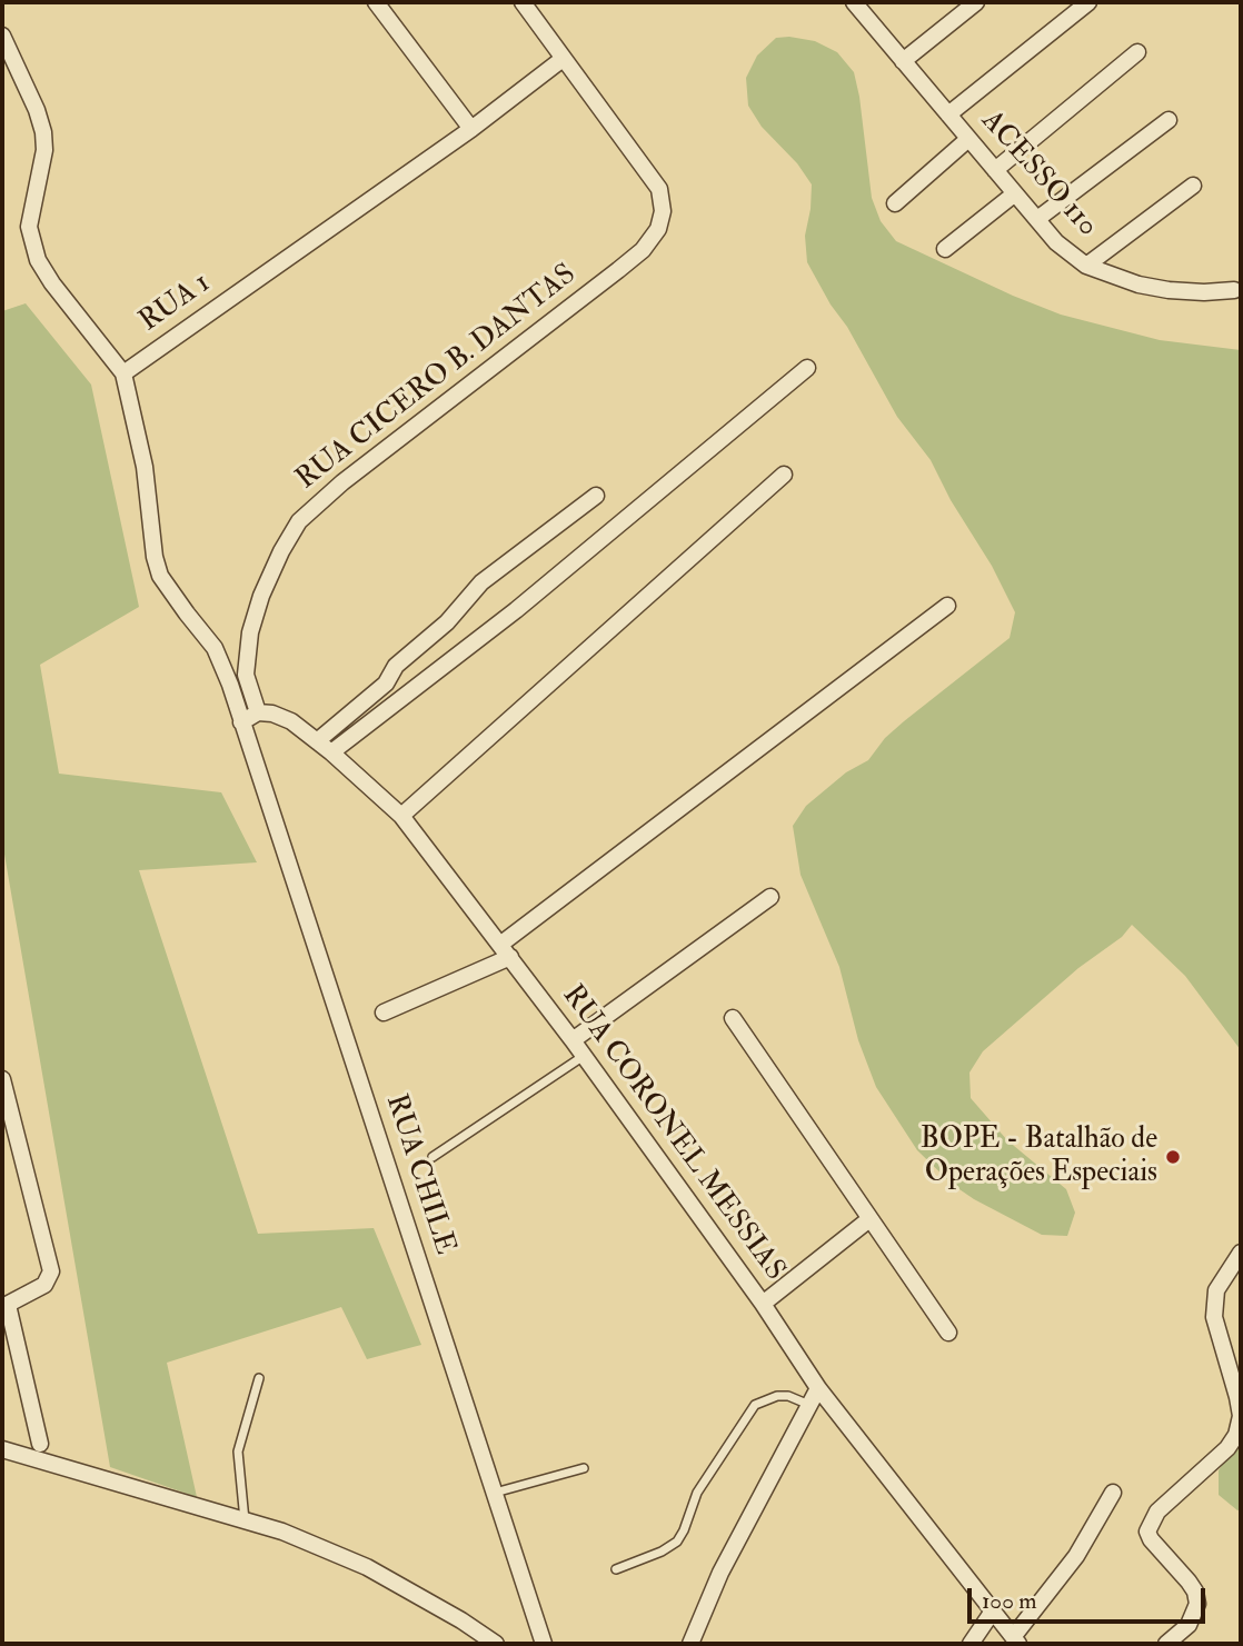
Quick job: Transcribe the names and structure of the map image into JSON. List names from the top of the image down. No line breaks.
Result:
{"streets":{"street":["ACESSO 110","RUA 1","RUA CICERO B. DANTAS","RUA CORONEL MESSIAS","RUA CHILE"]},"crossings":[["RUA 1","RUA CICERO B. DANTAS"],["RUA CICERO B. DANTAS","RUA CORONEL MESSIAS"]],"places":["BOPE - Batalhão de Operações Especiais"],"scale_bar":"100 m"}
